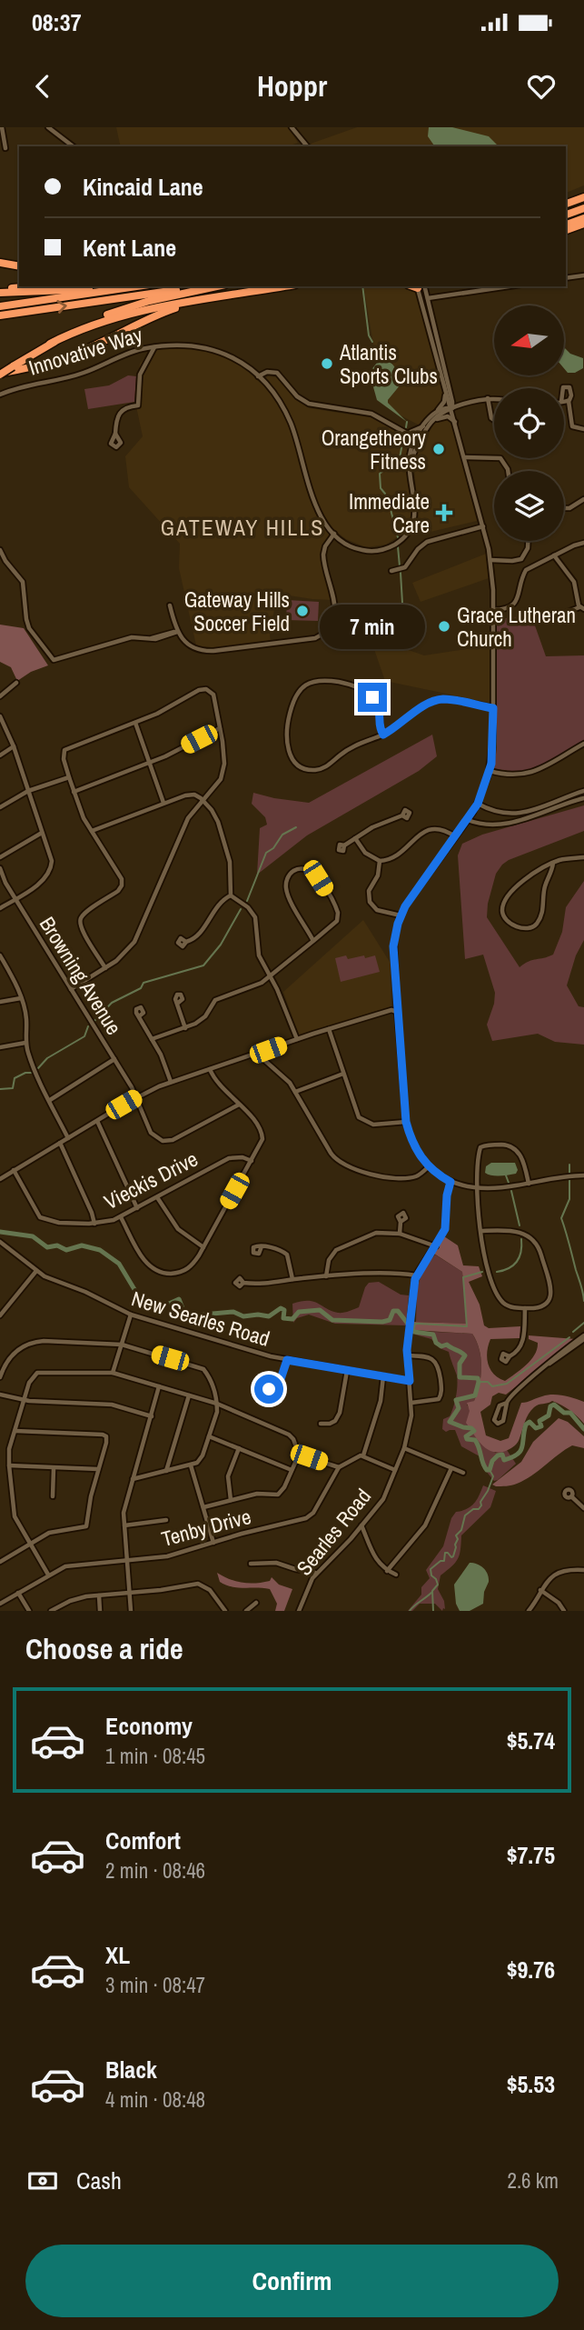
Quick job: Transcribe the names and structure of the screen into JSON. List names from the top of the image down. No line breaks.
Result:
{"streets":{"street":["Innovative Way","Browning Avenue","Vieckis Drive","New Searles Road","Tenby Drive","Searles Road"]},"crossings":[["New Searles Road","Searles Road"]],"districts":["GATEWAY HILLS"],"places":{"other":["Atlantis Sports Clubs","Orangetheory Fitness","Gateway Hills Soccer Field","Grace Lutheran Church"],"health":["Immediate Care"]},"north":"left","page":{"status":"08:37","header":"Hoppr","banner":["Kincaid Lane","Kent Lane"],"bubble":"7 min","heading":"Choose a ride","list":[{"name":"Economy","note":"1 min · 08:45","value":"$5.74"},{"name":"Comfort","note":"2 min · 08:46","value":"$7.75"},{"name":"XL","note":"3 min · 08:47","value":"$9.76"},{"name":"Black","note":"4 min · 08:48","value":"$5.53"}],"pay":["Cash","2.6 km"],"buttons":"Confirm"}}
